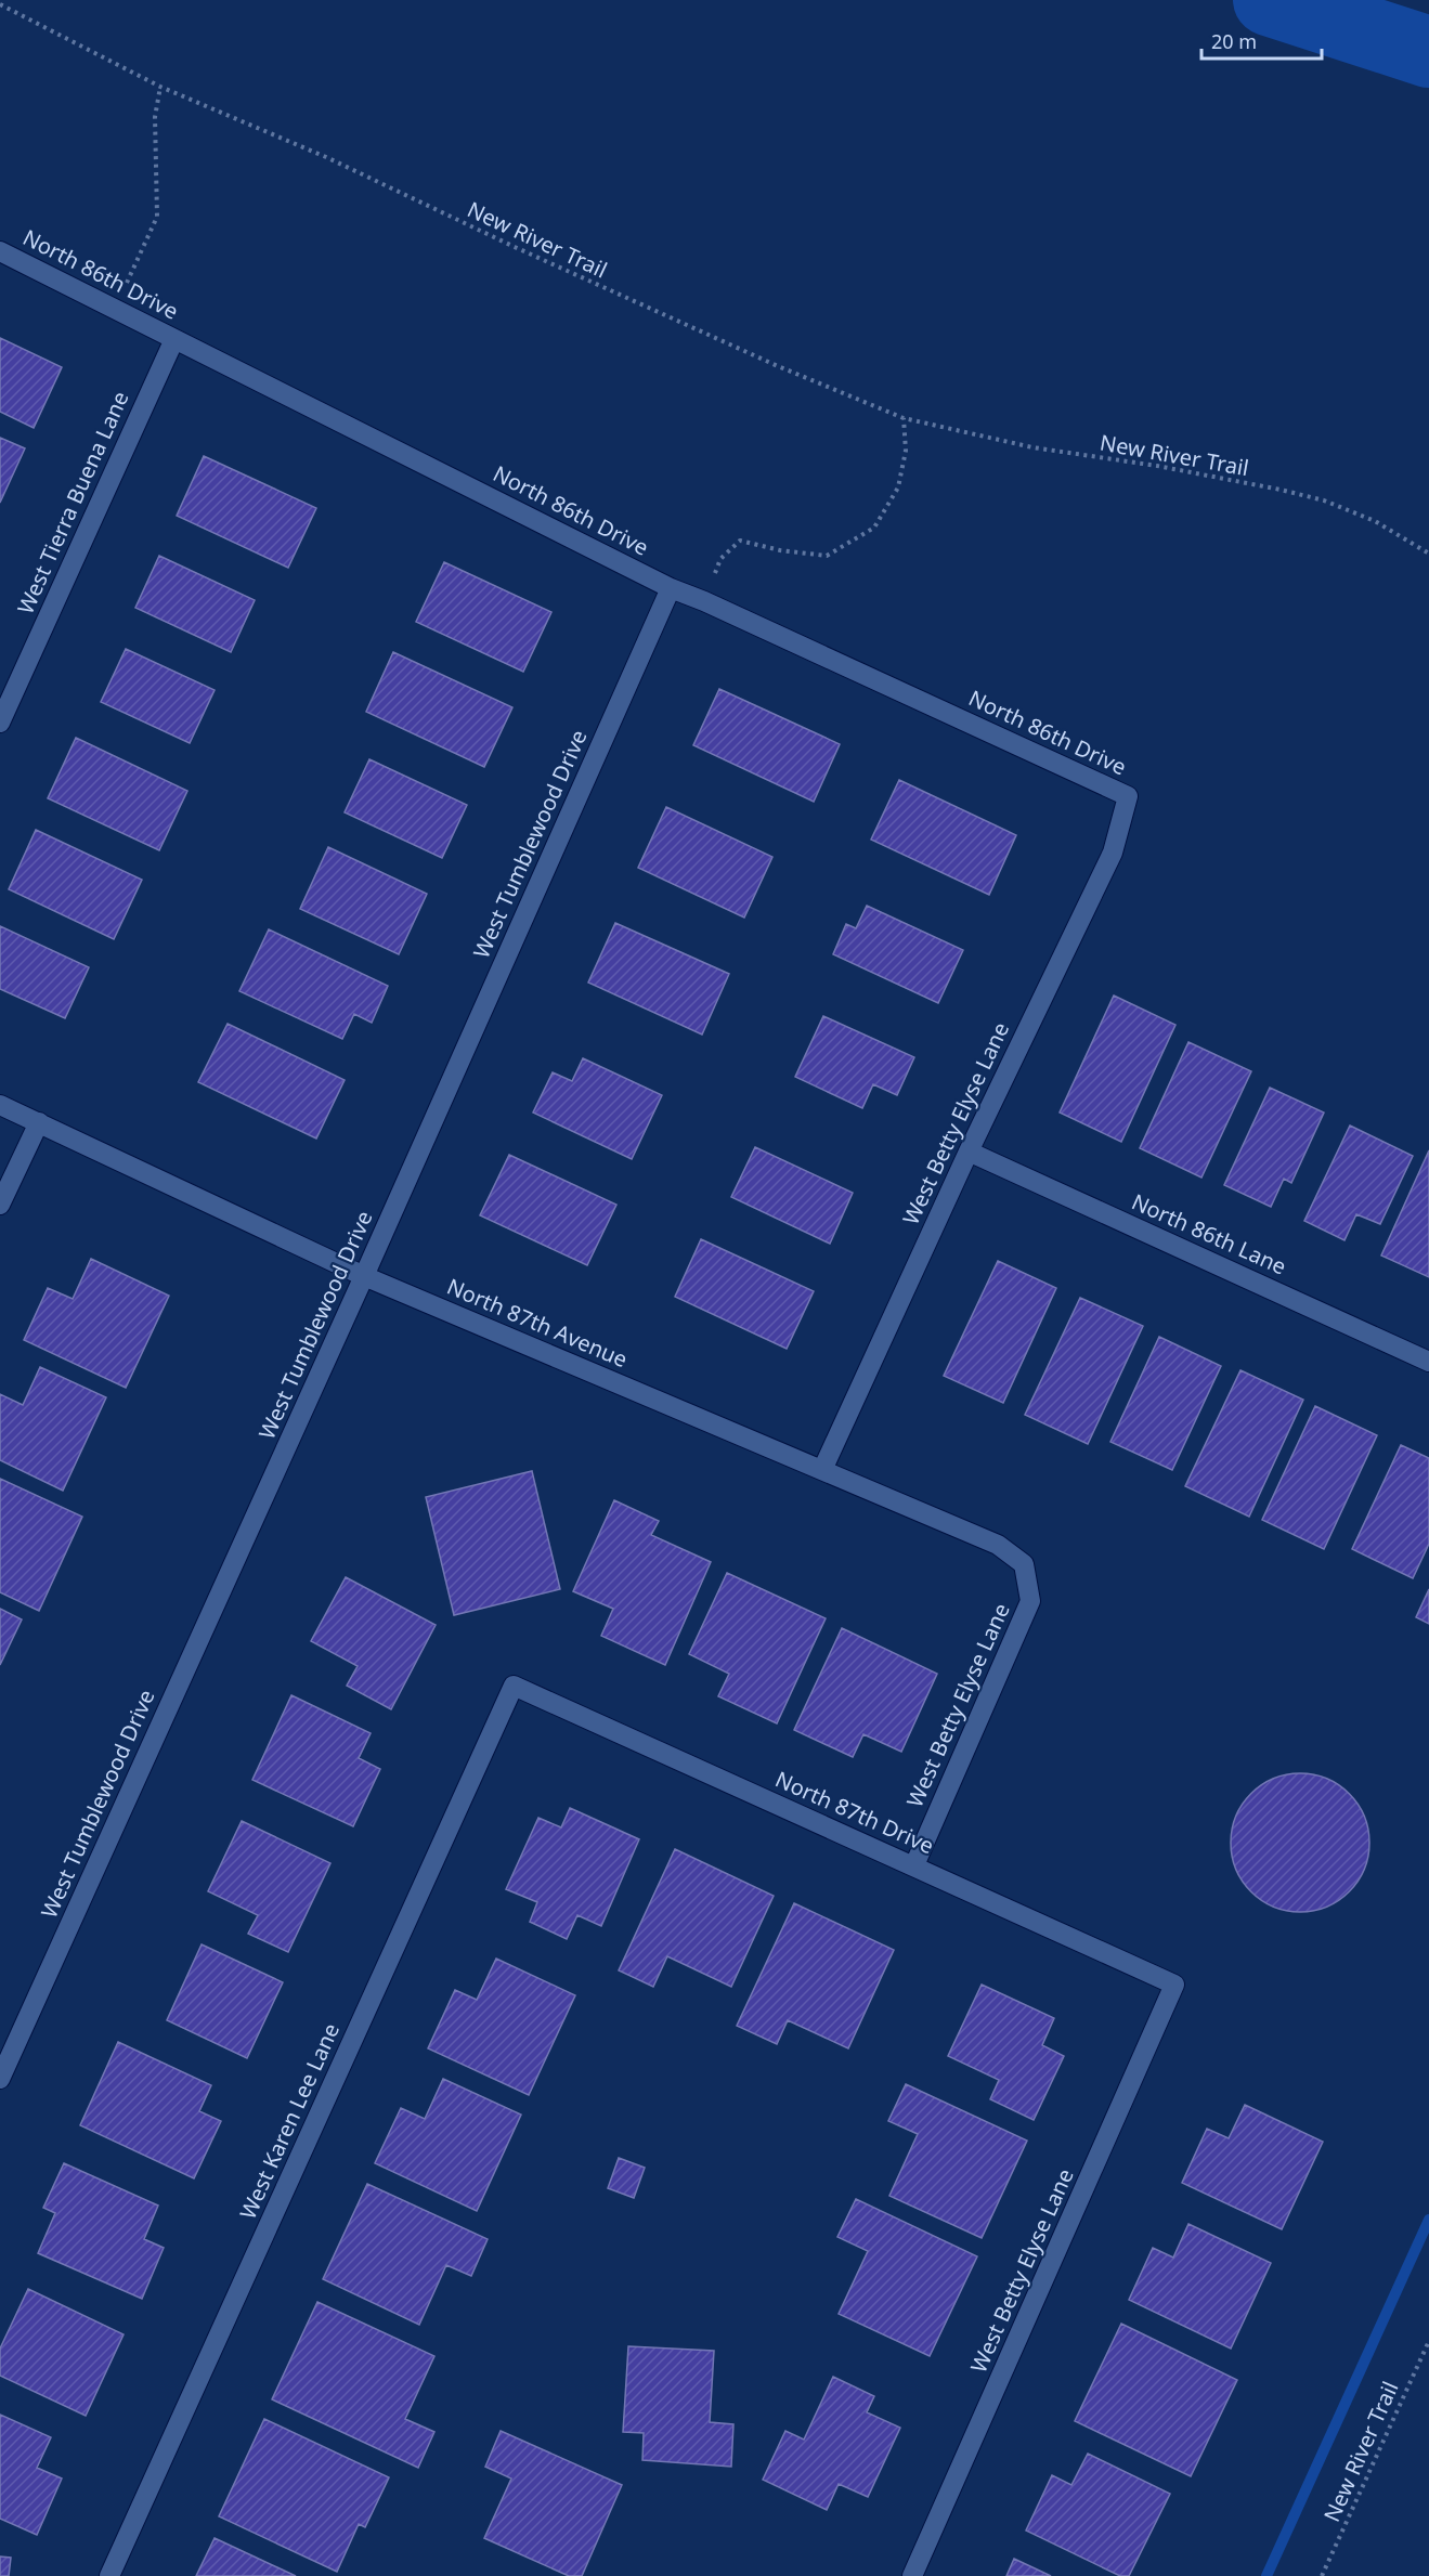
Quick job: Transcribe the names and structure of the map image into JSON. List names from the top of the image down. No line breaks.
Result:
{"streets":{"street":["North 86th Drive","West Tierra Buena Lane","West Tumblewood Drive","West Betty Elyse Lane","North 86th Lane","North 87th Avenue","North 87th Drive","West Karen Lee Lane"],"path":["New River Trail"]},"crossings":[["North 86th Drive","West Tierra Buena Lane"],["North 86th Drive","West Tumblewood Drive"],["North 86th Drive","West Betty Elyse Lane"],["West Tumblewood Drive","North 87th Avenue"],["West Betty Elyse Lane","North 86th Lane"],["West Betty Elyse Lane","North 87th Avenue"],["West Betty Elyse Lane","North 87th Drive"],["North 87th Drive","West Karen Lee Lane"]],"scale_bar":"20 m"}
